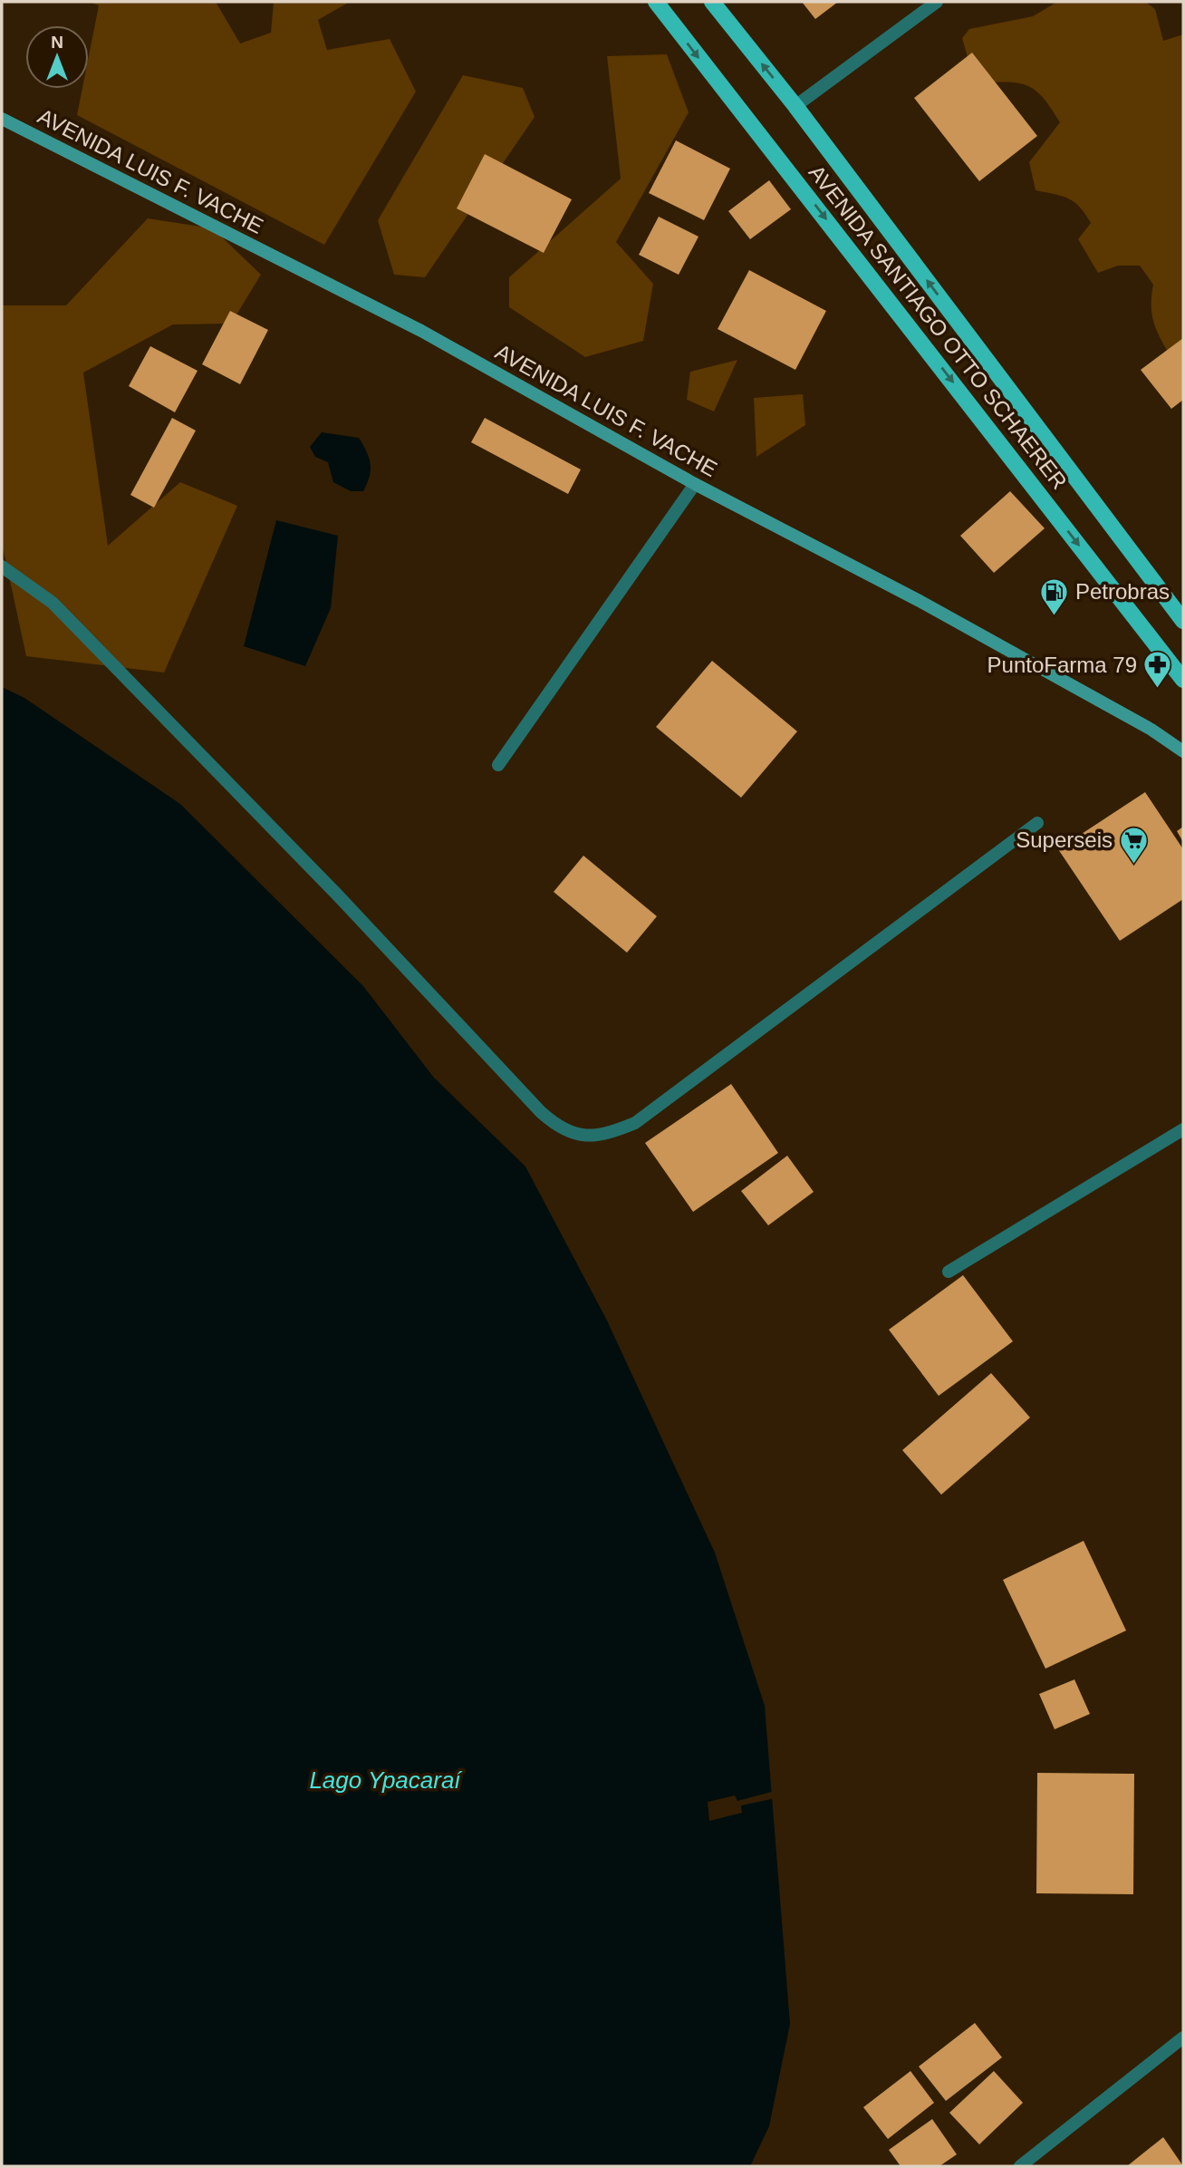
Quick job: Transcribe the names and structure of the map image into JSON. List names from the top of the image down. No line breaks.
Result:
{"streets":{"main road":["AVENIDA SANTIAGO OTTO SCHAERER"],"street":["AVENIDA LUIS F. VACHE"]},"water":["Lago Ypacaraí"],"places":{"fuel station":["Petrobras"],"pharmacy":["PuntoFarma 79"],"supermarket":["Superseis"]},"north":"top"}
